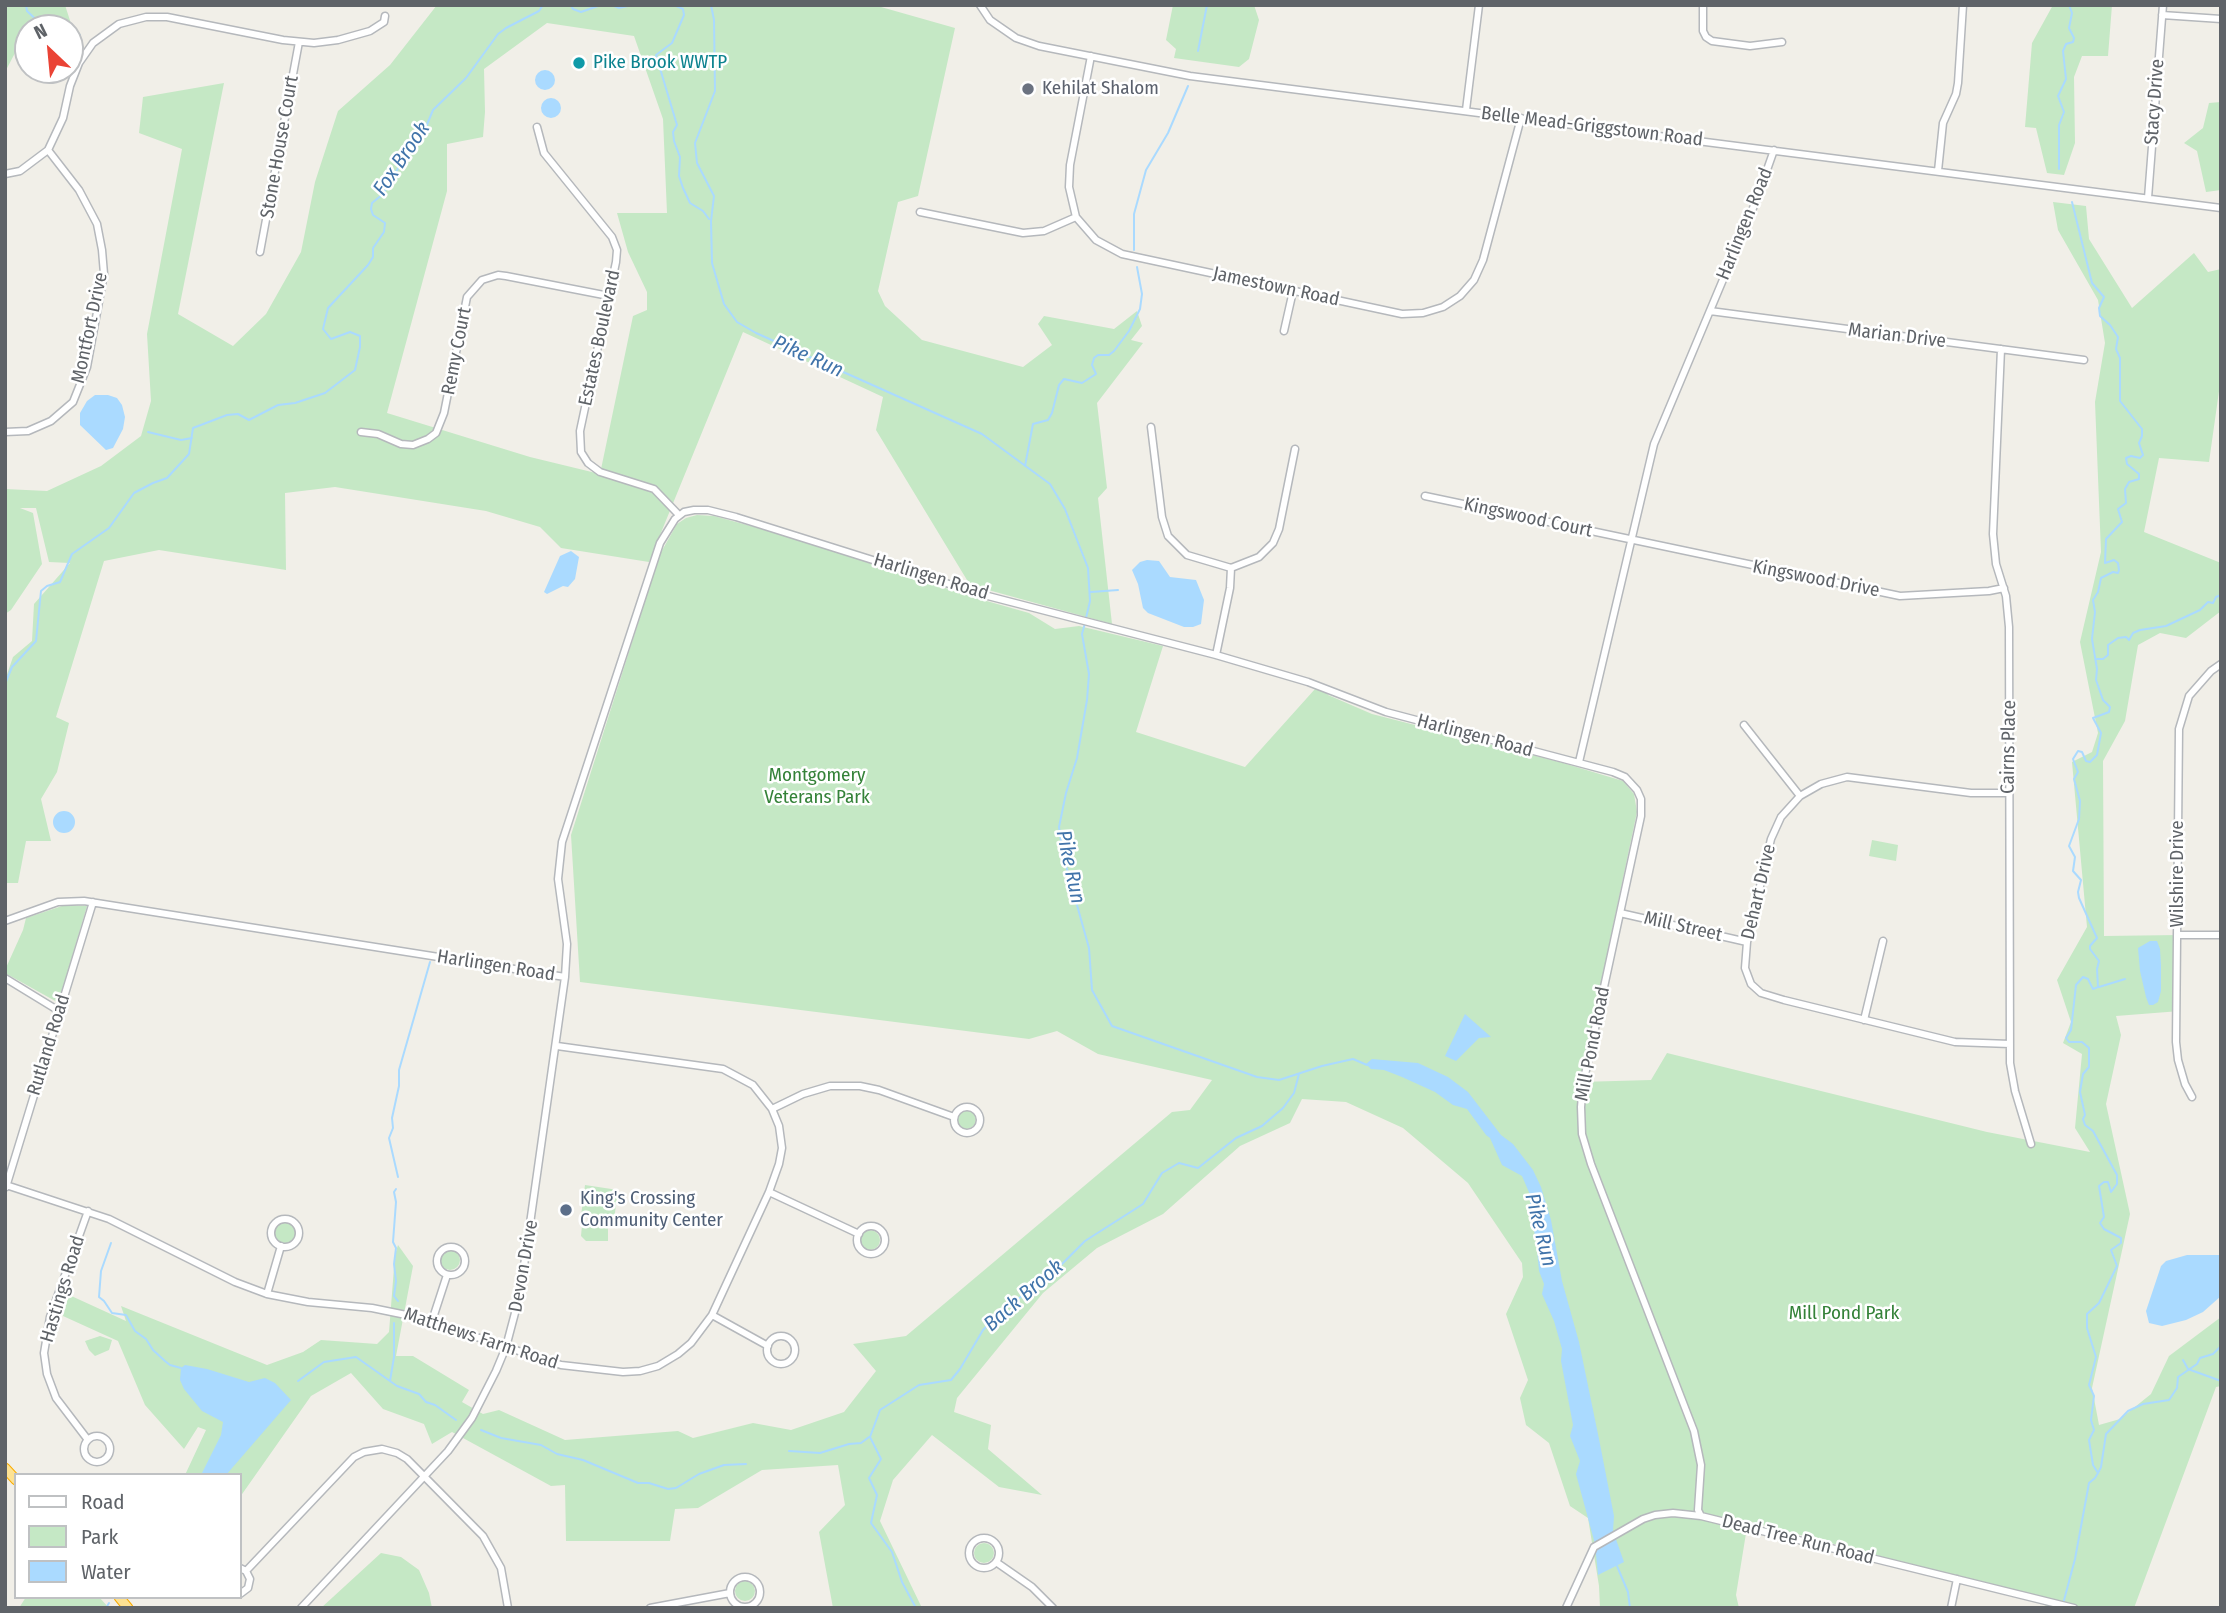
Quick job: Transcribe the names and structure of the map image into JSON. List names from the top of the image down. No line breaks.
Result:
{"streets":{"street":["Stacy Drive","Belle Mead-Griggstown Road","Stone House Court","Harlingen Road","Jamestown Road","Montfort Drive","Marian Drive","Estates Boulevard","Remy Court","Kingswood Court","Kingswood Drive","Cairns Place","Wilshire Drive","Dehart Drive","Mill Street","Mill Pond Road","Rutland Road","Devon Drive","Hastings Road","Matthews Farm Road","Dead Tree Run Road"]},"crossings":[["Stacy Drive","Belle Mead-Griggstown Road"],["Belle Mead-Griggstown Road","Harlingen Road"],["Belle Mead-Griggstown Road","Jamestown Road"],["Harlingen Road","Marian Drive"],["Harlingen Road","Estates Boulevard"],["Harlingen Road","Kingswood Court"],["Harlingen Road","Kingswood Drive"],["Harlingen Road","Mill Pond Road"],["Harlingen Road","Rutland Road"],["Harlingen Road","Devon Drive"],["Marian Drive","Cairns Place"],["Estates Boulevard","Remy Court"],["Kingswood Court","Kingswood Drive"],["Kingswood Drive","Cairns Place"],["Cairns Place","Dehart Drive"],["Dehart Drive","Mill Street"],["Mill Street","Mill Pond Road"],["Mill Pond Road","Dead Tree Run Road"],["Rutland Road","Matthews Farm Road"],["Devon Drive","Matthews Farm Road"],["Hastings Road","Matthews Farm Road"]],"water":["Fox Brook","Pike Run","Back Brook"],"parks":["Montgomery Veterans Park","Mill Pond Park"],"places":["Pike Brook WWTP","Kehilat Shalom","King's Crossing Community Center"],"legend":["Road","Park","Water"],"north":"top left"}
